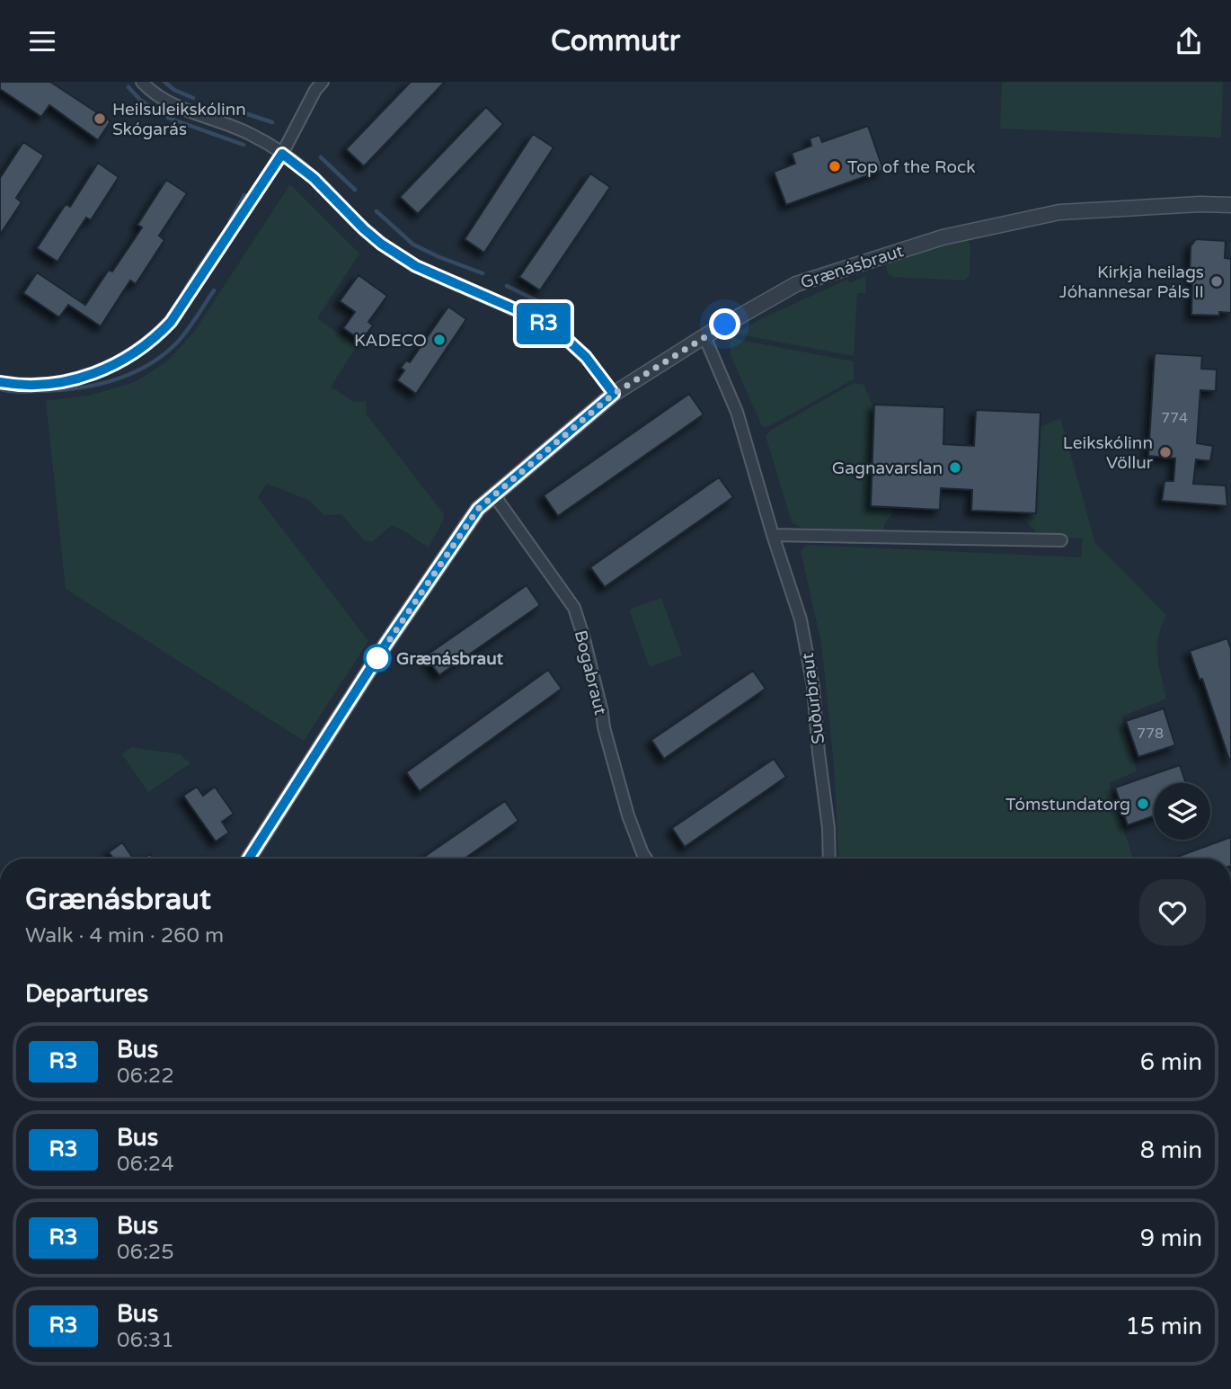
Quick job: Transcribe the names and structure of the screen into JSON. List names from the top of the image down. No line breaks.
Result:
{"streets":{"street":["Grænásbraut","Bogabraut","Suðurbraut"]},"crossings":[["Grænásbraut","Bogabraut"],["Grænásbraut","Suðurbraut"]],"places":["Heilsuleikskólinn Skógarás","Top of the Rock","Kirkja heilags Jóhannesar Páls II","KADECO","Leikskólinn Völlur","Gagnavarslan","Grænásbraut","Tómstundatorg"],"lines":["bus line R3"],"house_numbers":["774","778"],"page":{"header":"Commutr","on_map":"R3","heading":[["Grænásbraut","Walk · 4 min · 260 m"],"Departures"],"list":[{"mark":"R3","name":"Bus","note":"06:22","value":"6 min"},{"mark":"R3","name":"Bus","note":"06:24","value":"8 min"},{"mark":"R3","name":"Bus","note":"06:25","value":"9 min"},{"mark":"R3","name":"Bus","note":"06:31","value":"15 min"}]}}
